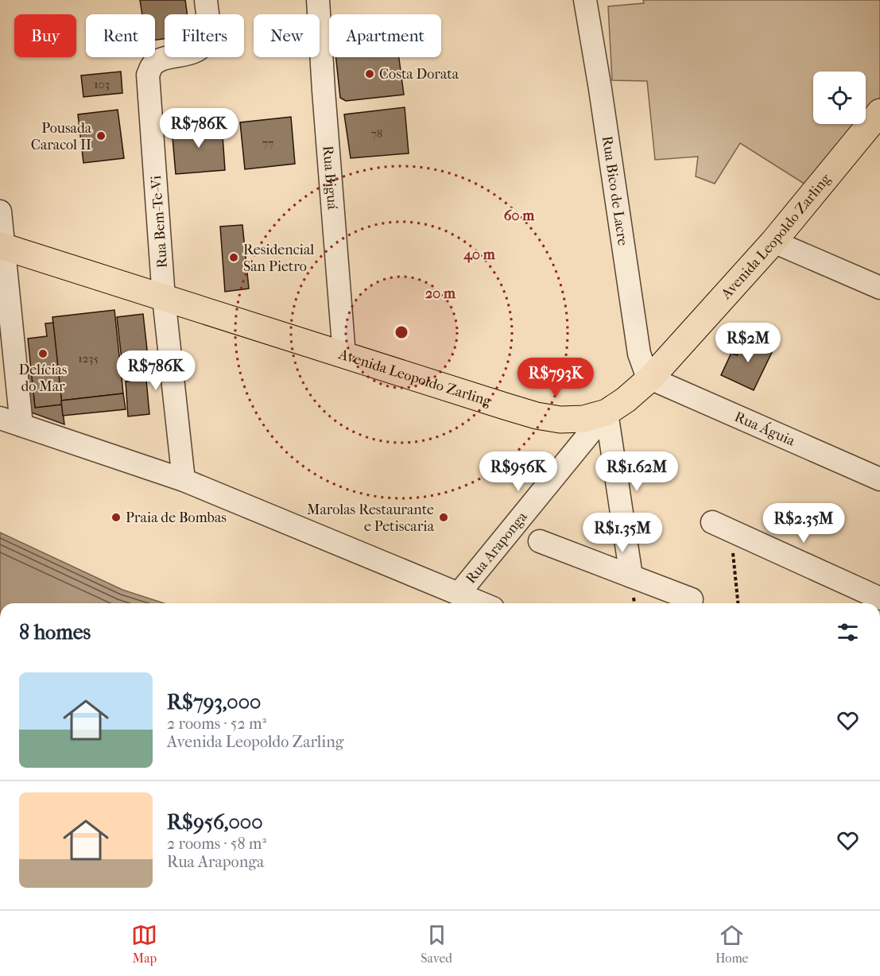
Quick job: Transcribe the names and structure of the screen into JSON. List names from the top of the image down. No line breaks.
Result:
{"streets":{"main road":["Avenida Leopoldo Zarling"],"street":["Rua Biguá","Rua Bico de Lacre","Rua Bem-Te-Vi","Rua Águia","Rua Araponga"]},"crossings":[["Rua Biguá","Avenida Leopoldo Zarling"],["Rua Bico de Lacre","Avenida Leopoldo Zarling"],["Rua Bico de Lacre","Rua Águia"],["Rua Bem-Te-Vi","Avenida Leopoldo Zarling"],["Avenida Leopoldo Zarling","Rua Águia"],["Avenida Leopoldo Zarling","Rua Araponga"]],"places":["Costa Dorata","Pousada Caracol II","Residencial San Pietro","Delícias do Mar","Praia de Bombas","Marolas Restaurante e Petiscaria"],"house_numbers":["103","78","77","1235"],"page":{"chip":["Buy","Rent","Filters","New","Apartment"],"price":["R$786K","R$2M","R$786K","R$793K","R$956K","R$1.62M","R$2.35M","R$1.35M"],"heading":"8 homes","list":[{"name":"R$793,000","note":"2 rooms · 52 m² · Avenida Leopoldo Zarling"},{"name":"R$956,000","note":"2 rooms · 58 m² · Rua Araponga"}],"tabs":["Map","Saved","Home"]},"rings":["60 m","40 m","20 m"]}
